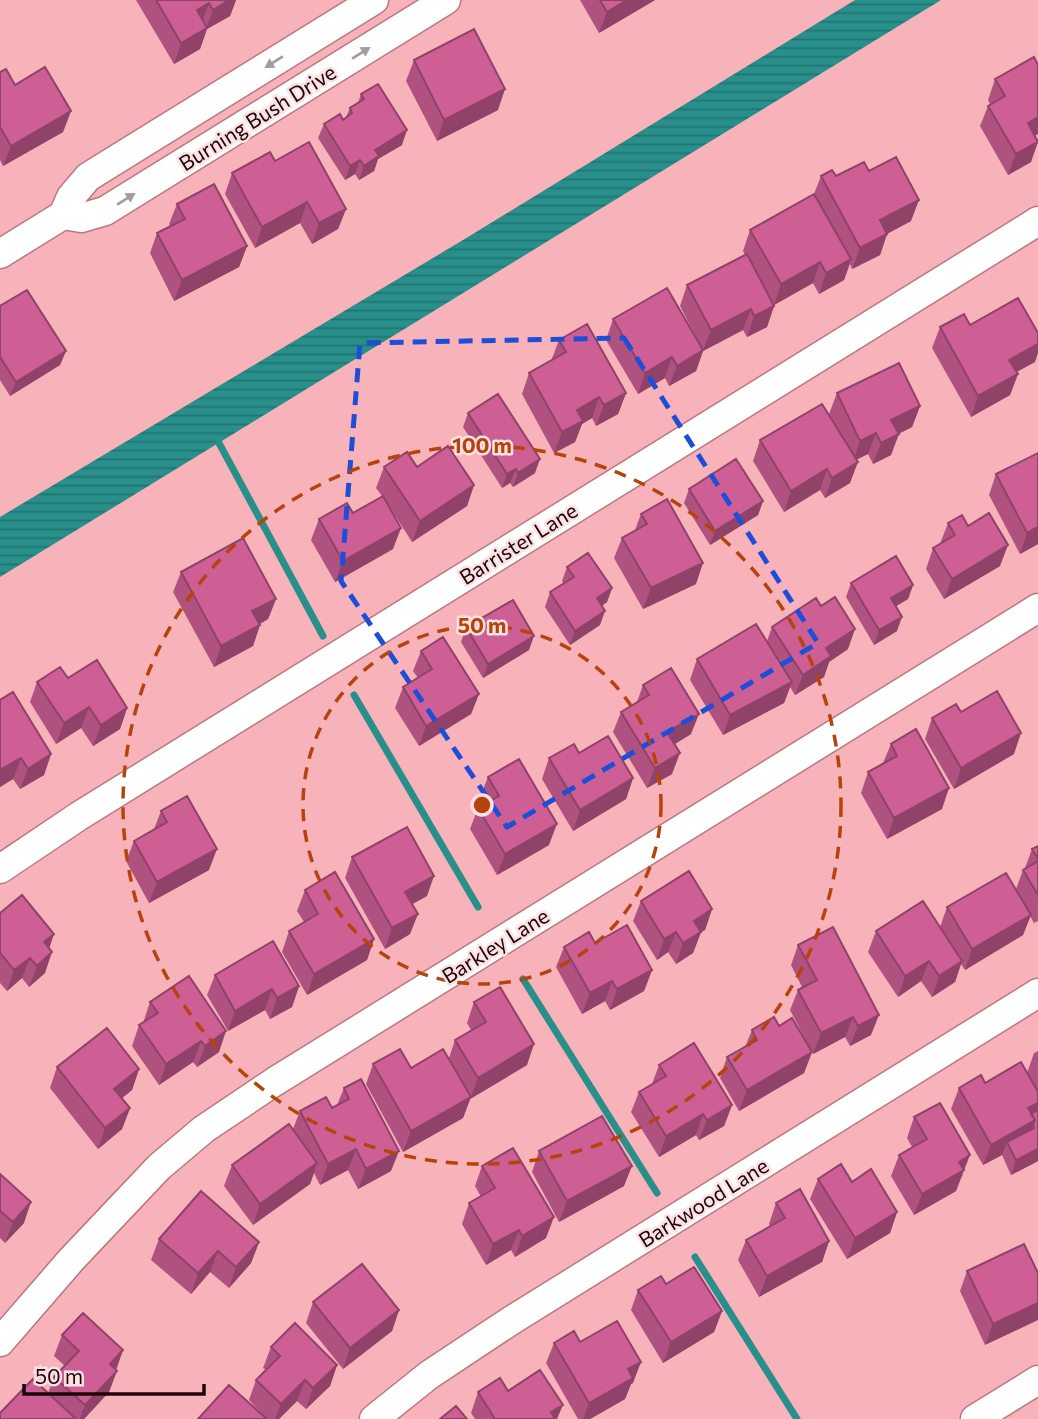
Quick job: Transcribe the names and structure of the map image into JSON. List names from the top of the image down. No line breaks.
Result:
{"streets":{"street":["Burning Bush Drive","Barrister Lane","Barkley Lane","Barkwood Lane"]},"scale_bar":"50 m","rings":["100 m","50 m"]}
